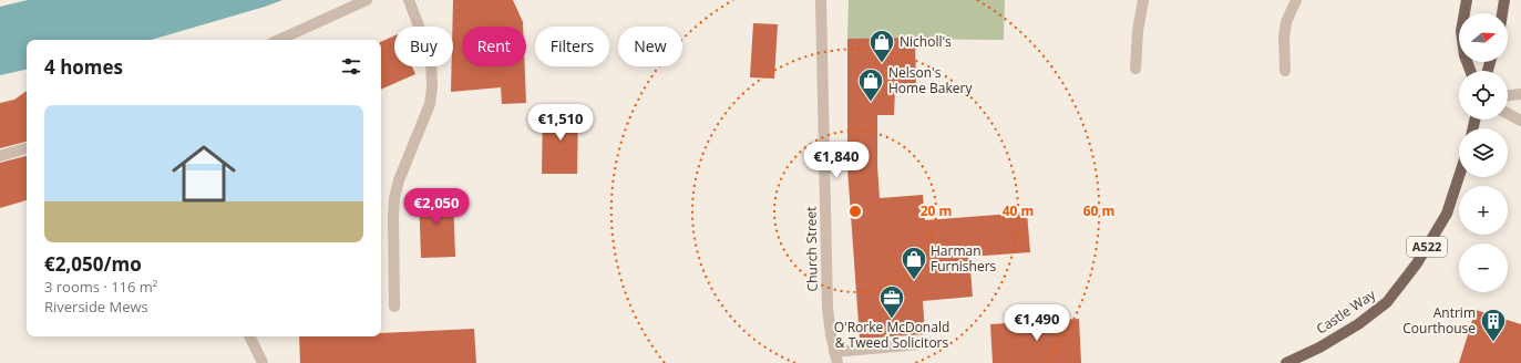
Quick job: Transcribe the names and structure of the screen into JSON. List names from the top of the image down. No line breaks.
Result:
{"streets":{"main road":["A522","Castle Way"],"street":["Church Street"]},"places":{"shop":["Nicholl's","Nelson's Home Bakery","Harman Furnishers"],"office":["O'Rorke McDonald & Tweed Solicitors"],"building":["Antrim Courthouse"]},"north":"right","page":{"map_buttons":["+","−"],"chip":["Buy","Rent","Filters","New"],"heading":"4 homes","list":[{"name":"€2,050/mo","note":"3 rooms · 116 m² · Riverside Mews"}],"price":["€1,510","€1,840","€2,050","€1,490"]},"rings":["20 m","40 m","60 m"]}
